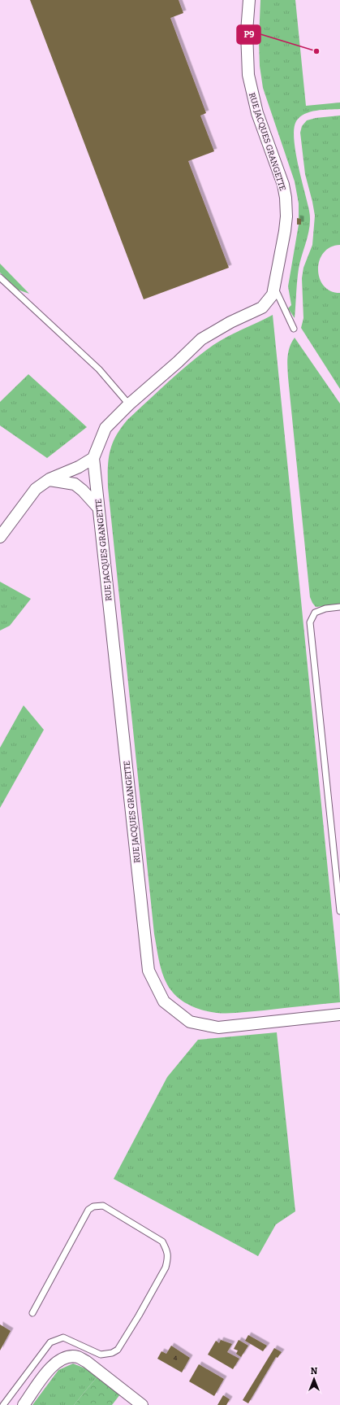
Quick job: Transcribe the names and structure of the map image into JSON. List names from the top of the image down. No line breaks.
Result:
{"streets":{"street":["RUE JACQUES GRANGETTE"]},"places":["P9"],"house_numbers":["4"],"north":"top"}
